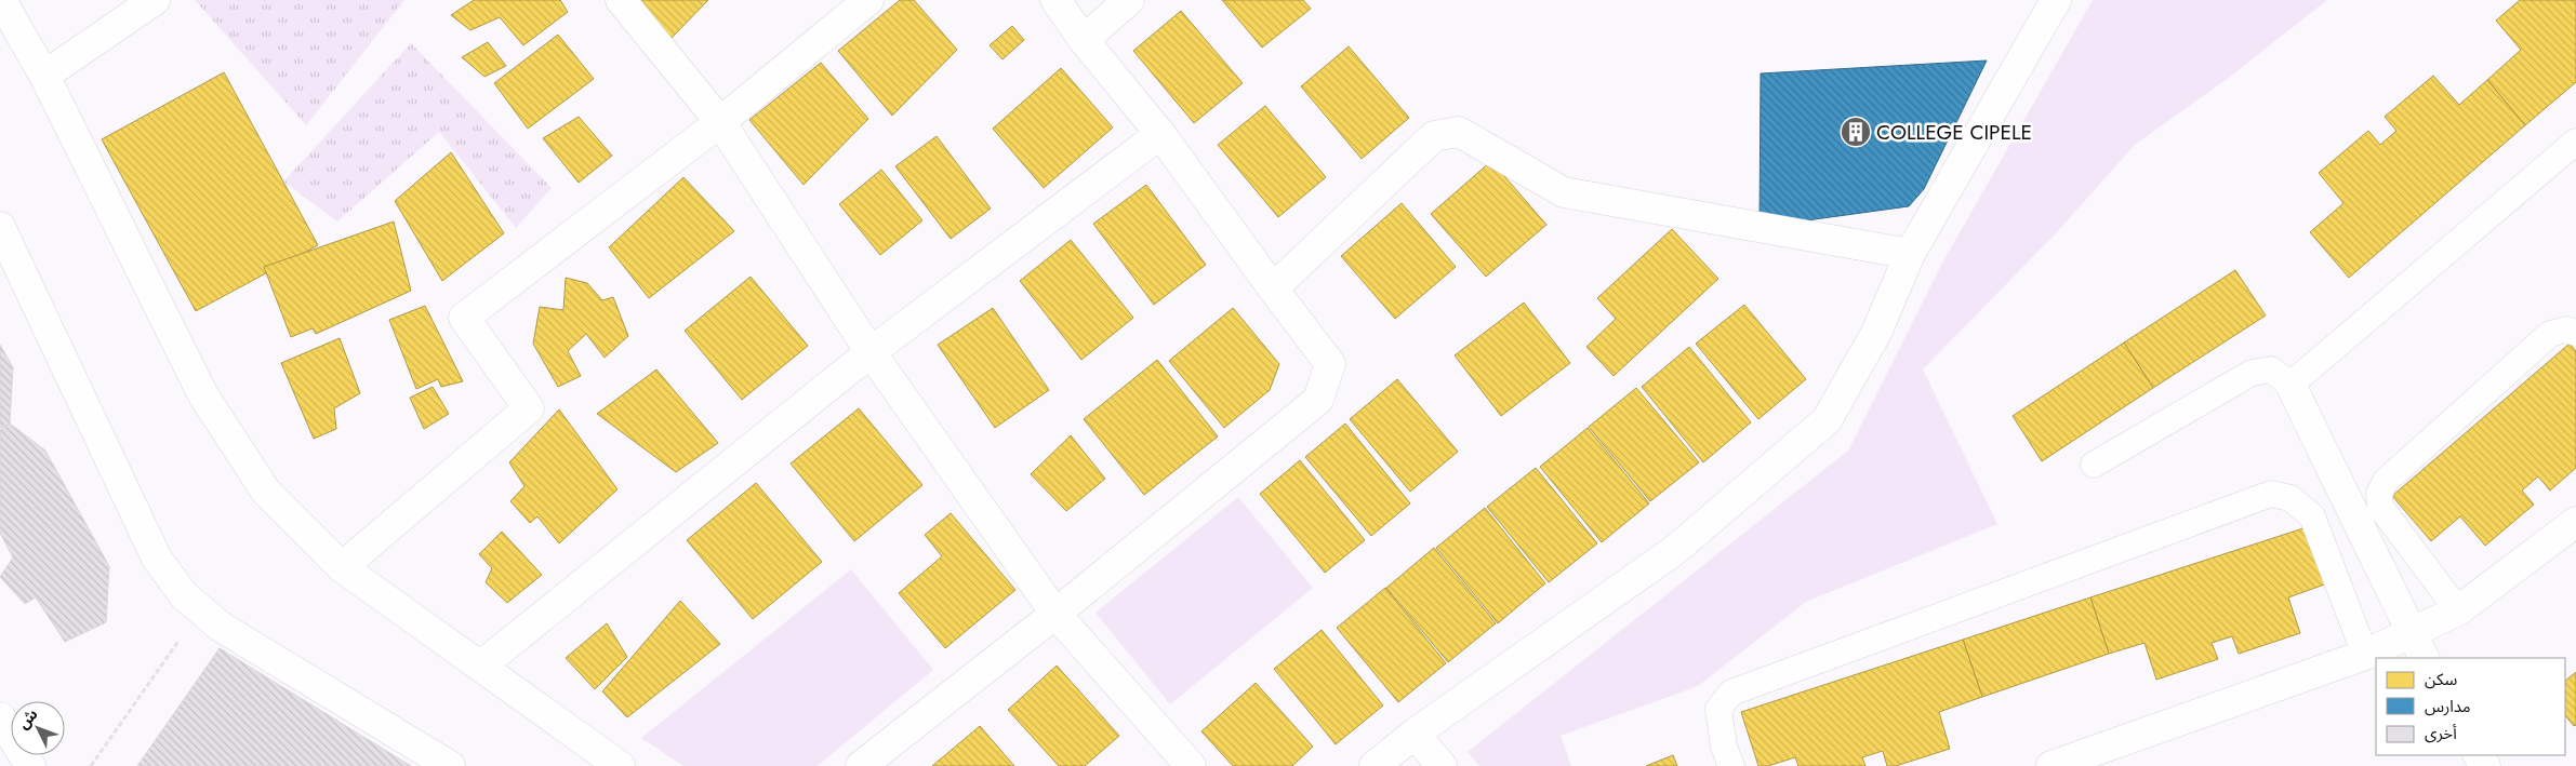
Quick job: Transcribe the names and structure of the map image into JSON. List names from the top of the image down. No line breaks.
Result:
{"places":{"building":["COLLEGE CIPELE"]},"legend":["سكن","مدارس","أخرى"],"north":"top left"}
